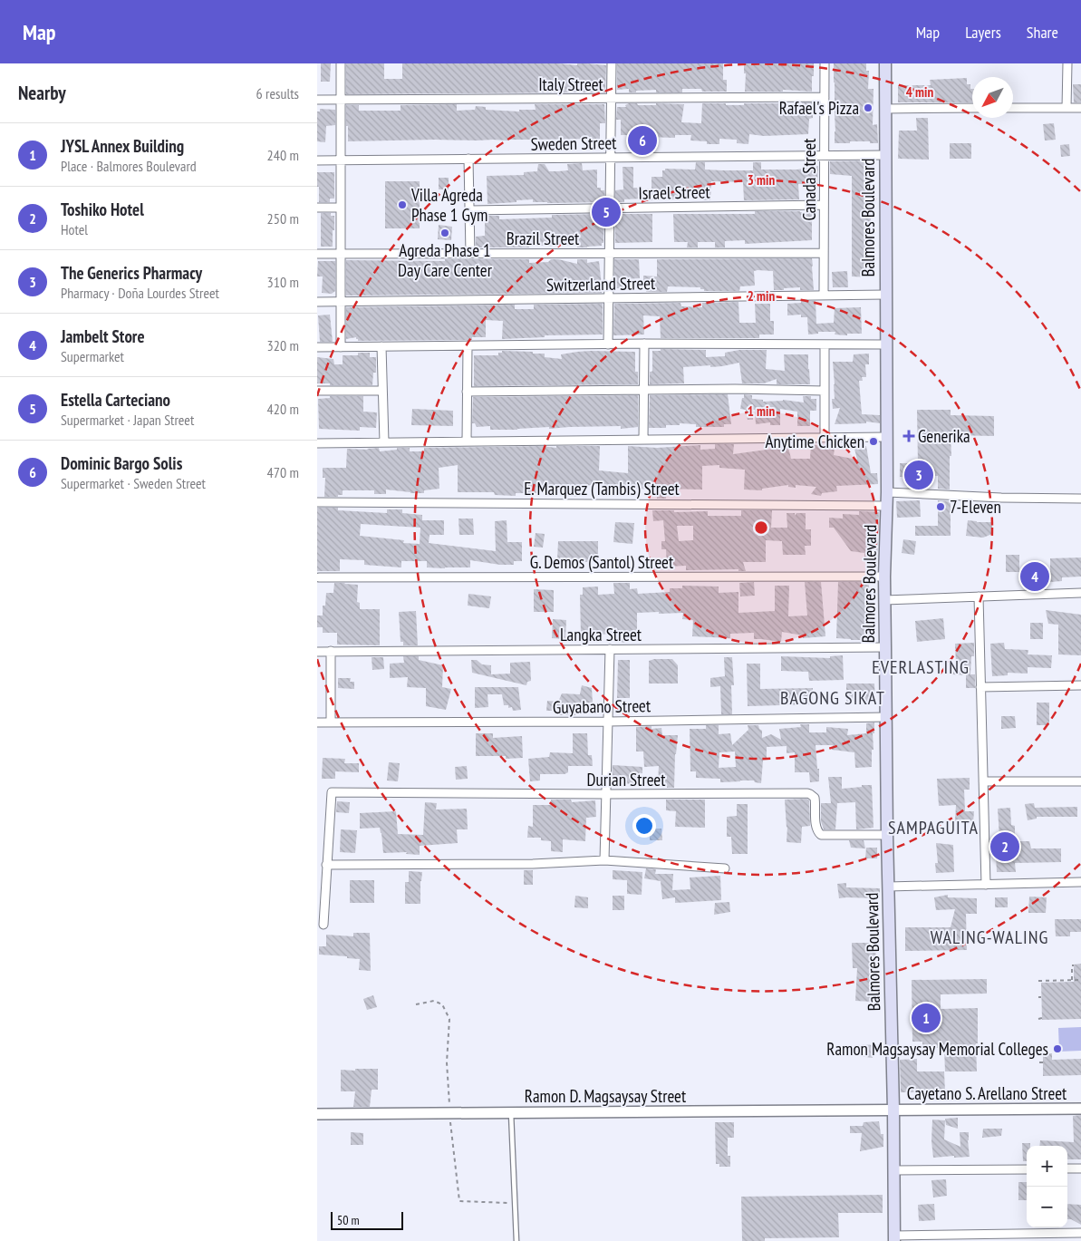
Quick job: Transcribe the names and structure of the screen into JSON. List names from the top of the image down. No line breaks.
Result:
{"streets":{"main road":["Balmores Boulevard"],"street":["Italy Street","Sweden Street","Canada Street","Israel Street","Brazil Street","Switzerland Street","E. Marquez (Tambis) Street","G. Demos (Santol) Street","Langka Street","Guyabano Street","Durian Street","Cayetano S. Arellano Street","Ramon D. Magsaysay Street"]},"crossings":[["Italy Street","Canada Street"],["Sweden Street","Canada Street"],["Sweden Street","Balmores Boulevard"],["Canada Street","Israel Street"],["Canada Street","Brazil Street"],["Canada Street","Switzerland Street"],["Balmores Boulevard","Switzerland Street"],["Balmores Boulevard","E. Marquez (Tambis) Street"],["Balmores Boulevard","G. Demos (Santol) Street"],["Balmores Boulevard","Langka Street"],["Balmores Boulevard","Guyabano Street"],["Balmores Boulevard","Durian Street"],["Balmores Boulevard","Cayetano S. Arellano Street"],["Balmores Boulevard","Ramon D. Magsaysay Street"],["Cayetano S. Arellano Street","Ramon D. Magsaysay Street"]],"districts":["EVERLASTING","BAGONG SIKAT","SAMPAGUITA","WALING-WALING"],"places":{"other":["Rafael's Pizza","Villa Agreda Phase 1 Gym","Agreda Phase 1 Day Care Center","Anytime Chicken","7-Eleven","Ramon Magsaysay Memorial Colleges"],"health":["Generika"]},"scale_bar":"50 m","north":"bottom left","page":{"header":"Map","nav":["Map","Layers","Share"],"heading":["Nearby","6 results"],"list":[{"mark":"1","name":"JYSL Annex Building","note":"Place · Balmores Boulevard","value":"240 m"},{"mark":"2","name":"Toshiko Hotel","note":"Hotel","value":"250 m"},{"mark":"3","name":"The Generics Pharmacy","note":"Pharmacy · Doña Lourdes Street","value":"310 m"},{"mark":"4","name":"Jambelt Store","note":"Supermarket","value":"320 m"},{"mark":"5","name":"Estella Carteciano","note":"Supermarket · Japan Street","value":"420 m"},{"mark":"6","name":"Dominic Bargo Solis","note":"Supermarket · Sweden Street","value":"470 m"}],"pins":["6","5","3","4","2","1"],"map_buttons":["+","−"],"scale":"50 m"},"rings":["4 min","3 min","2 min","1 min"]}
